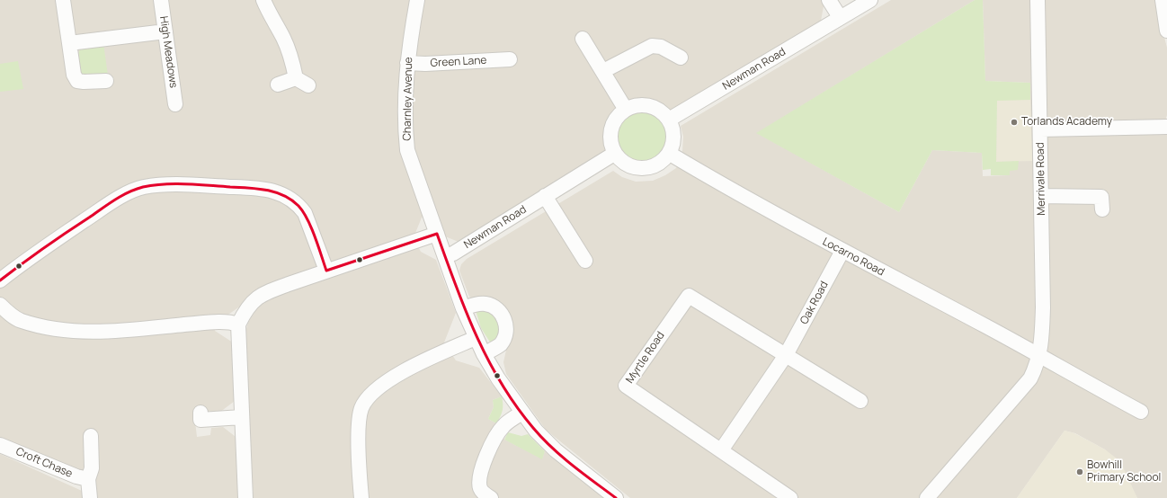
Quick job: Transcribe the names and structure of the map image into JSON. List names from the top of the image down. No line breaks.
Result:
{"streets":{"street":["High Meadows","Green Lane","Newman Road","Charnley Avenue","Merrivale Road","Locarno Road","Oak Road","Myrtle Road","Croft Chase"]},"crossings":[["Green Lane","Charnley Avenue"],["Newman Road","Charnley Avenue"],["Newman Road","Locarno Road"],["Merrivale Road","Locarno Road"],["Locarno Road","Oak Road"],["Oak Road","Myrtle Road"]],"places":["Torlands Academy","Bowhill Primary School"]}
